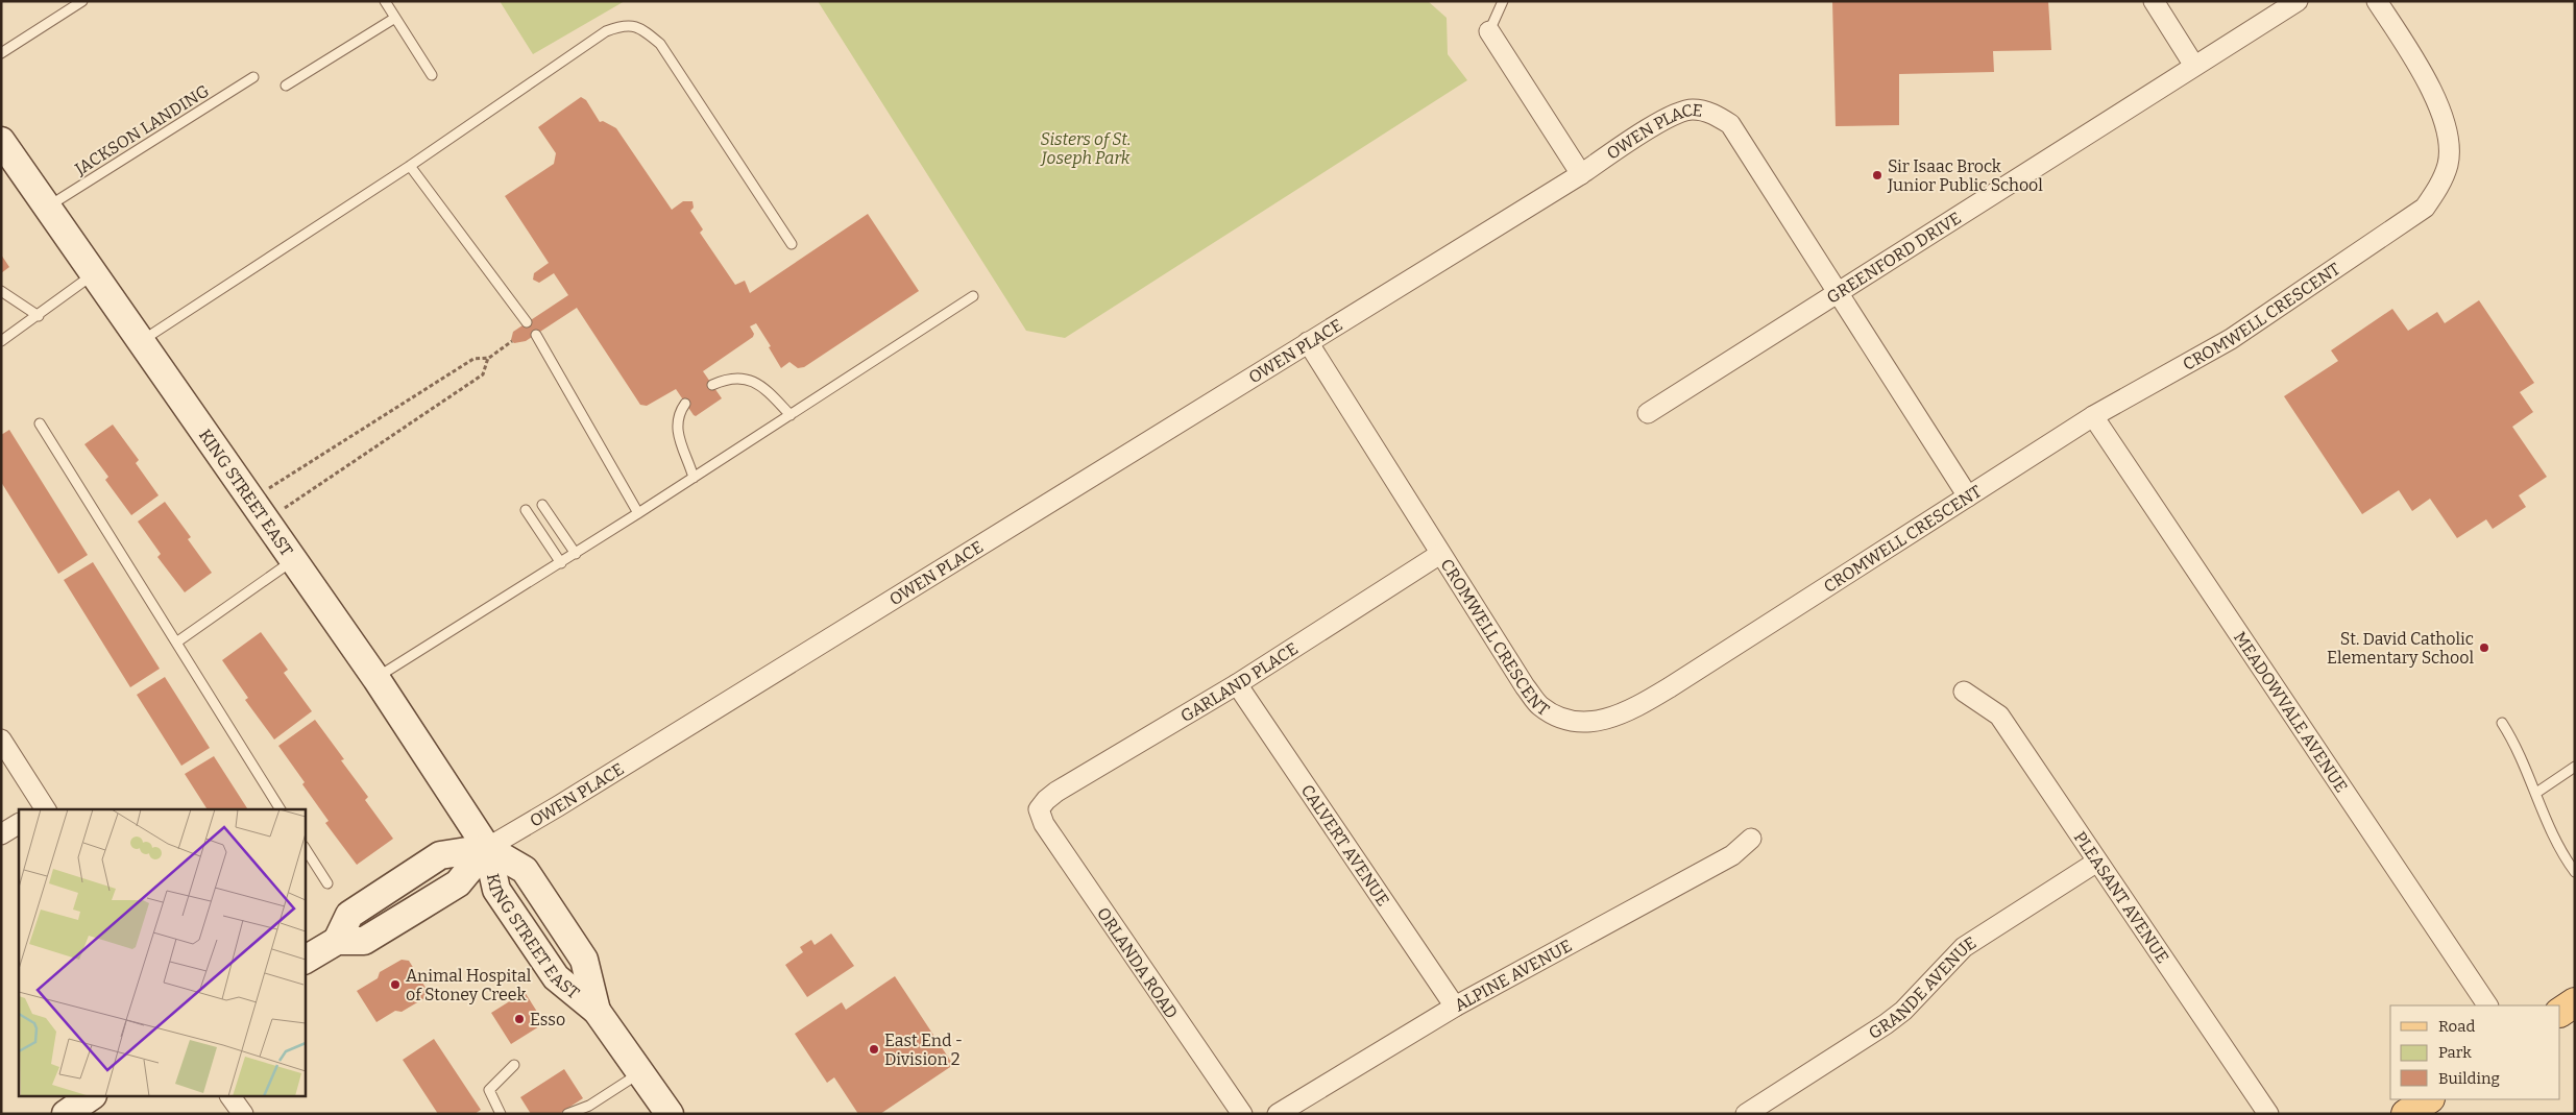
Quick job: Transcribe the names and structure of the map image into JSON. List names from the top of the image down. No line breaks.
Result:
{"streets":{"main road":["KING STREET EAST"],"street":["OWEN PLACE","GREENFORD DRIVE","CROMWELL CRESCENT","GARLAND PLACE","MEADOWVALE AVENUE","CALVERT AVENUE","PLEASANT AVENUE","ORLANDA ROAD","ALPINE AVENUE","GRANDE AVENUE"],"lane":["JACKSON LANDING"]},"crossings":[["JACKSON LANDING","KING STREET EAST"],["OWEN PLACE","GREENFORD DRIVE"],["OWEN PLACE","CROMWELL CRESCENT"],["OWEN PLACE","KING STREET EAST"],["CROMWELL CRESCENT","GARLAND PLACE"],["CROMWELL CRESCENT","MEADOWVALE AVENUE"],["GARLAND PLACE","CALVERT AVENUE"],["GARLAND PLACE","ORLANDA ROAD"],["CALVERT AVENUE","ALPINE AVENUE"],["PLEASANT AVENUE","GRANDE AVENUE"]],"parks":["Sisters of St. Joseph Park"],"places":["Sir Isaac Brock Junior Public School","St. David Catholic Elementary School","Animal Hospital of Stoney Creek","Esso","East End - Division 2"],"legend":["Road","Park","Building"]}
